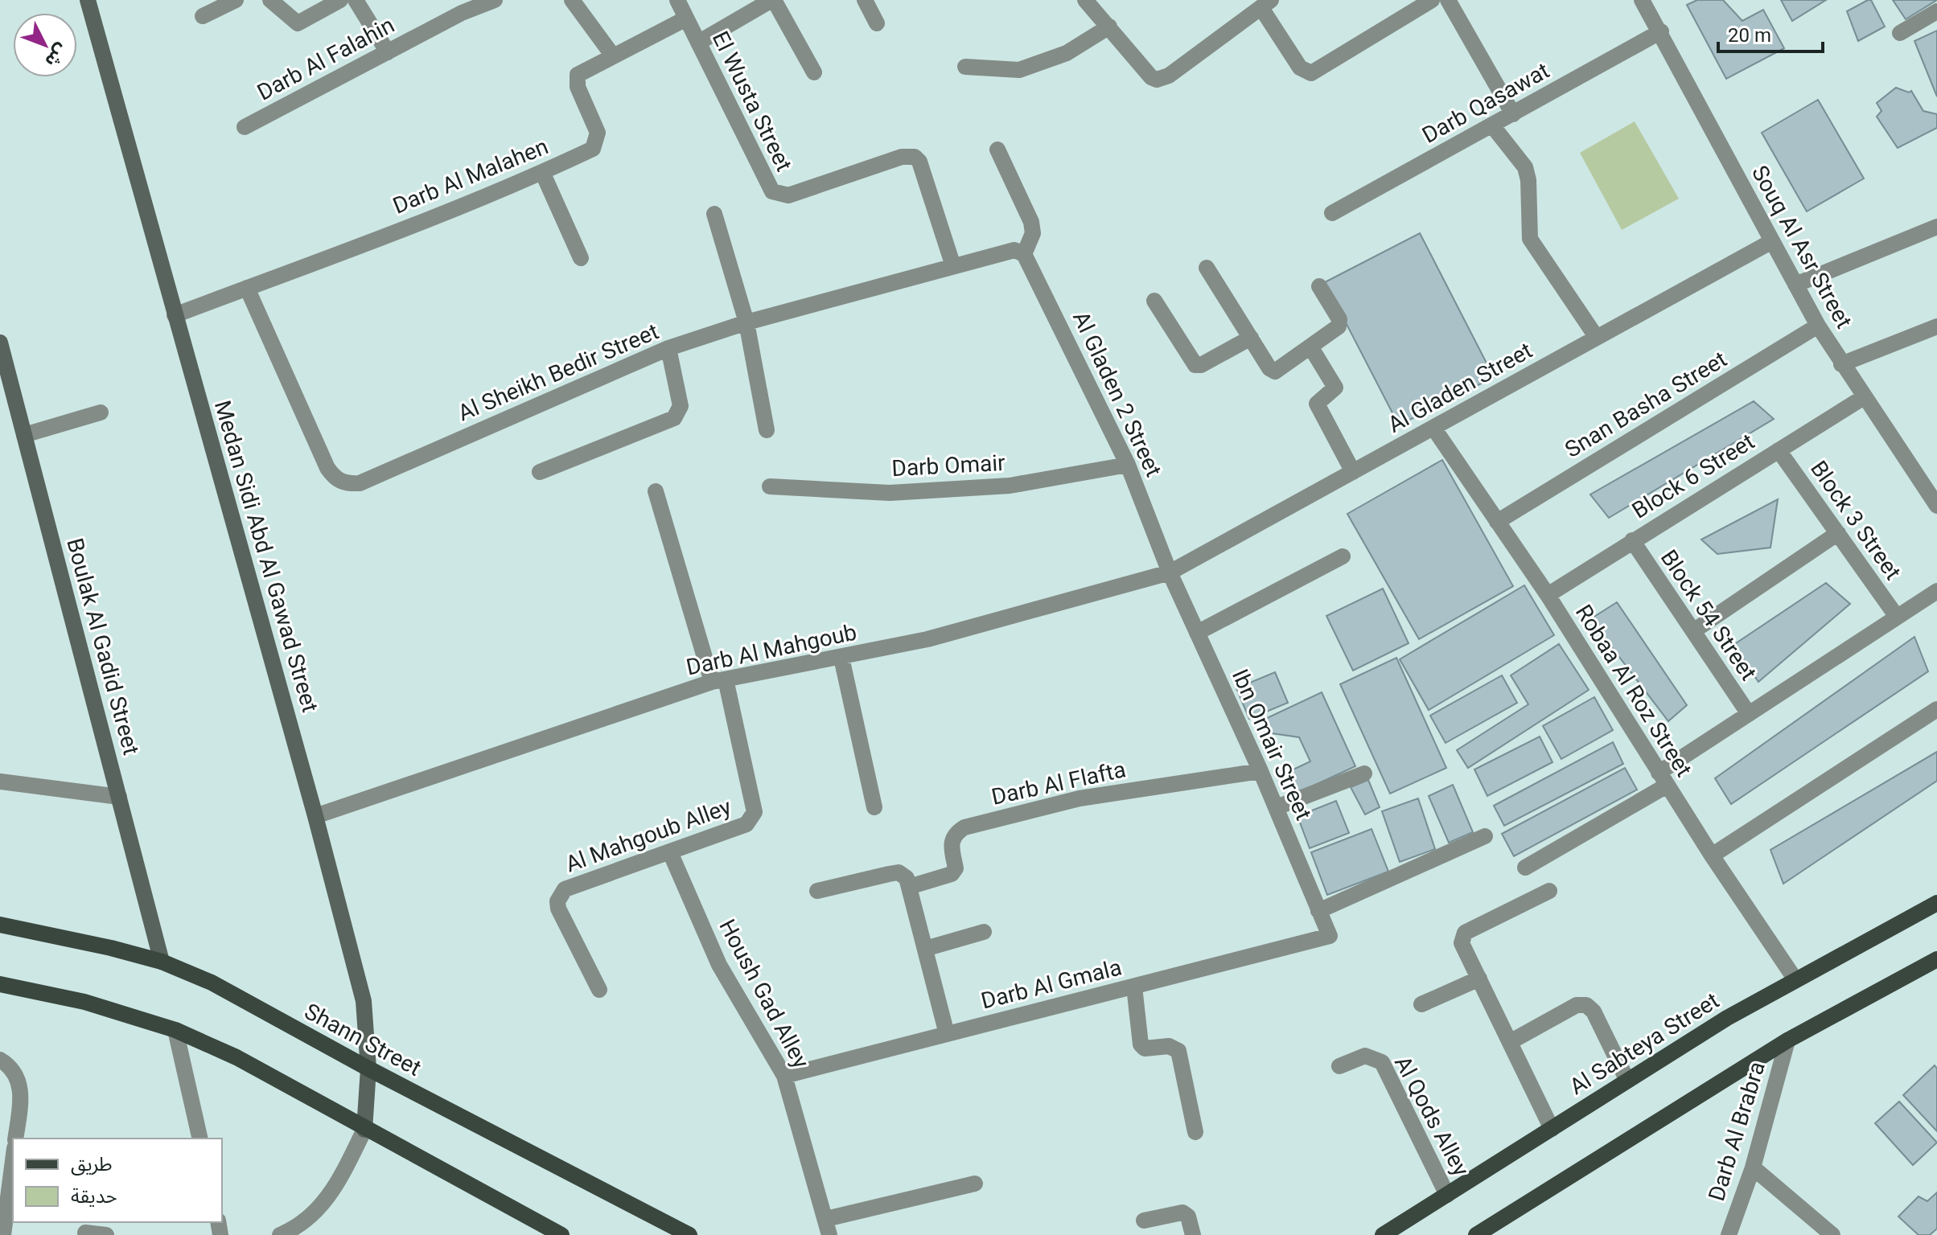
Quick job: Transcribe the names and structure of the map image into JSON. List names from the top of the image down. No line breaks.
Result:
{"streets":{"main road":["Shann Street","Al Sabteya Street"],"street":["Darb Al Falahin","El Wusta Street","Darb Qasawat","Darb Al Malahen","Souq Al Asr Street","Al Sheikh Bedir Street","Al Gladen Street","Al Gladen 2 Street","Snan Basha Street","Darb Omair","Block 6 Street","Block 3 Street","Medan Sidi Abd Al Gawad Street","Block 54 Street","Boulak Al Gadid Street","Darb Al Mahgoub","Robaa Al Roz Street","Ibn Omair Street","Darb Al Flafta","Al Mahgoub Alley","Darb Al Gmala","Housh Gad Alley","Al Qods Alley","Darb Al Brabra"]},"crossings":[["El Wusta Street","Darb Al Malahen"],["El Wusta Street","Al Sheikh Bedir Street"],["Darb Qasawat","Souq Al Asr Street"],["Darb Al Malahen","Al Sheikh Bedir Street"],["Darb Al Malahen","Medan Sidi Abd Al Gawad Street"],["Souq Al Asr Street","Al Gladen Street"],["Souq Al Asr Street","Snan Basha Street"],["Souq Al Asr Street","Block 6 Street"],["Al Sheikh Bedir Street","Al Gladen 2 Street"],["Al Gladen Street","Al Gladen 2 Street"],["Al Gladen Street","Darb Al Mahgoub"],["Al Gladen Street","Robaa Al Roz Street"],["Al Gladen Street","Ibn Omair Street"],["Al Gladen 2 Street","Darb Omair"],["Al Gladen 2 Street","Darb Al Mahgoub"],["Al Gladen 2 Street","Ibn Omair Street"],["Snan Basha Street","Robaa Al Roz Street"],["Block 6 Street","Block 3 Street"],["Block 6 Street","Block 54 Street"],["Block 6 Street","Robaa Al Roz Street"],["Medan Sidi Abd Al Gawad Street","Darb Al Mahgoub"],["Medan Sidi Abd Al Gawad Street","Shann Street"],["Boulak Al Gadid Street","Shann Street"],["Darb Al Mahgoub","Ibn Omair Street"],["Darb Al Mahgoub","Al Mahgoub Alley"],["Robaa Al Roz Street","Al Sabteya Street"],["Ibn Omair Street","Darb Al Flafta"],["Ibn Omair Street","Darb Al Gmala"],["Al Mahgoub Alley","Housh Gad Alley"],["Darb Al Gmala","Housh Gad Alley"],["Al Sabteya Street","Al Qods Alley"]],"legend":["طريق","حديقة"],"scale_bar":"20 m","north":"bottom right"}
